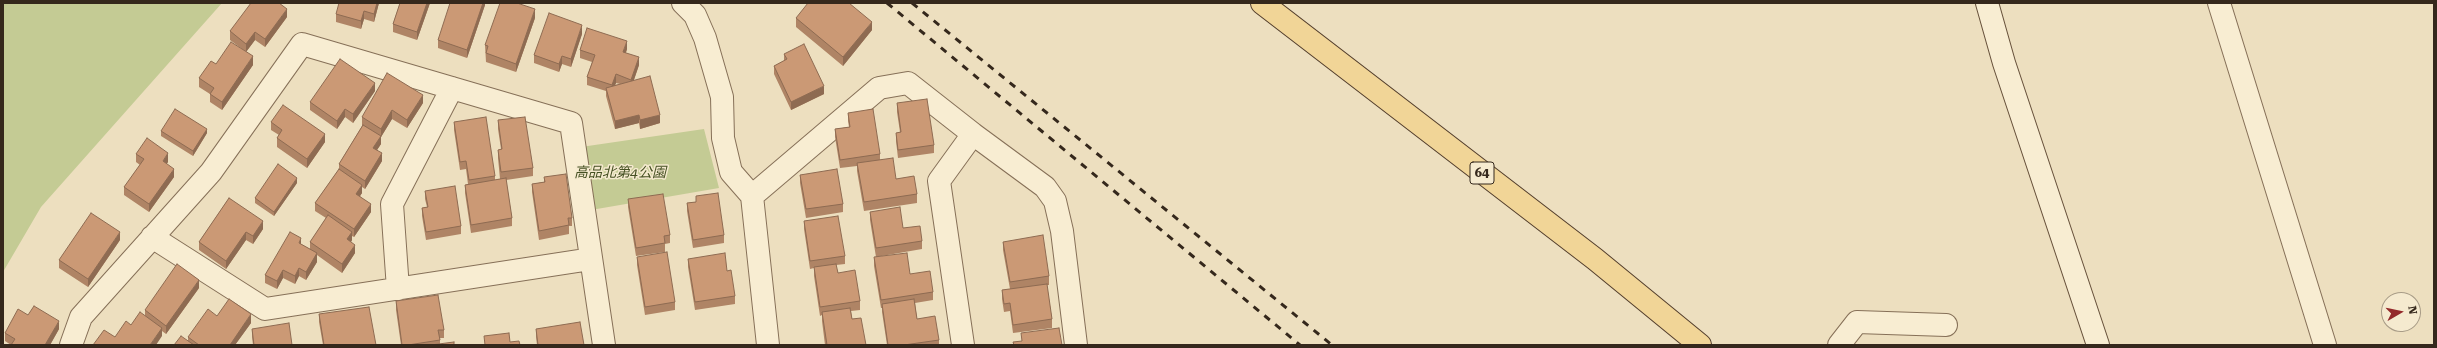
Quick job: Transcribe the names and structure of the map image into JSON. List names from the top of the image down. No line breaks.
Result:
{"streets":{"main road":["64"]},"parks":["高品北第4公園"],"north":"right"}
